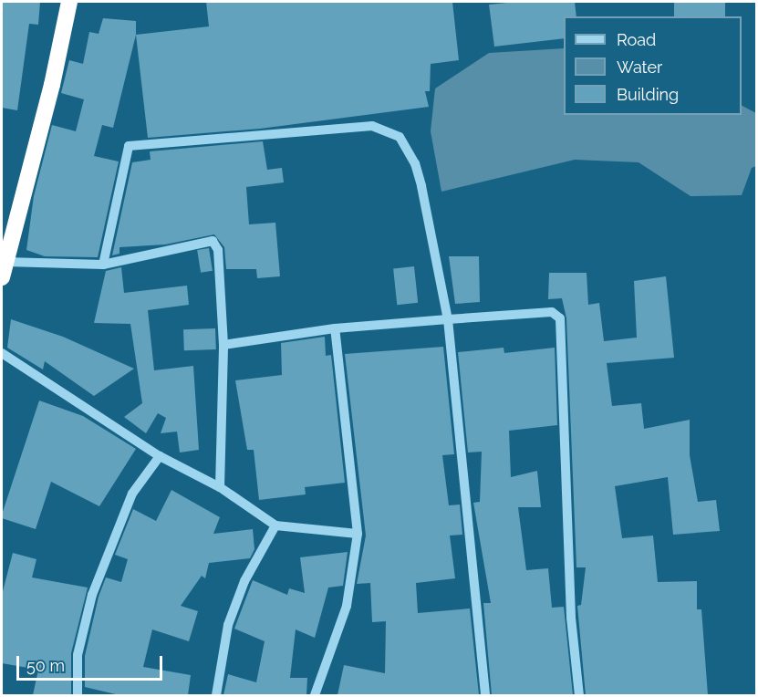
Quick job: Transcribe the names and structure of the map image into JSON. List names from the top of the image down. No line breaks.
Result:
{"legend":["Road","Water","Building"],"scale_bar":"50 m"}
